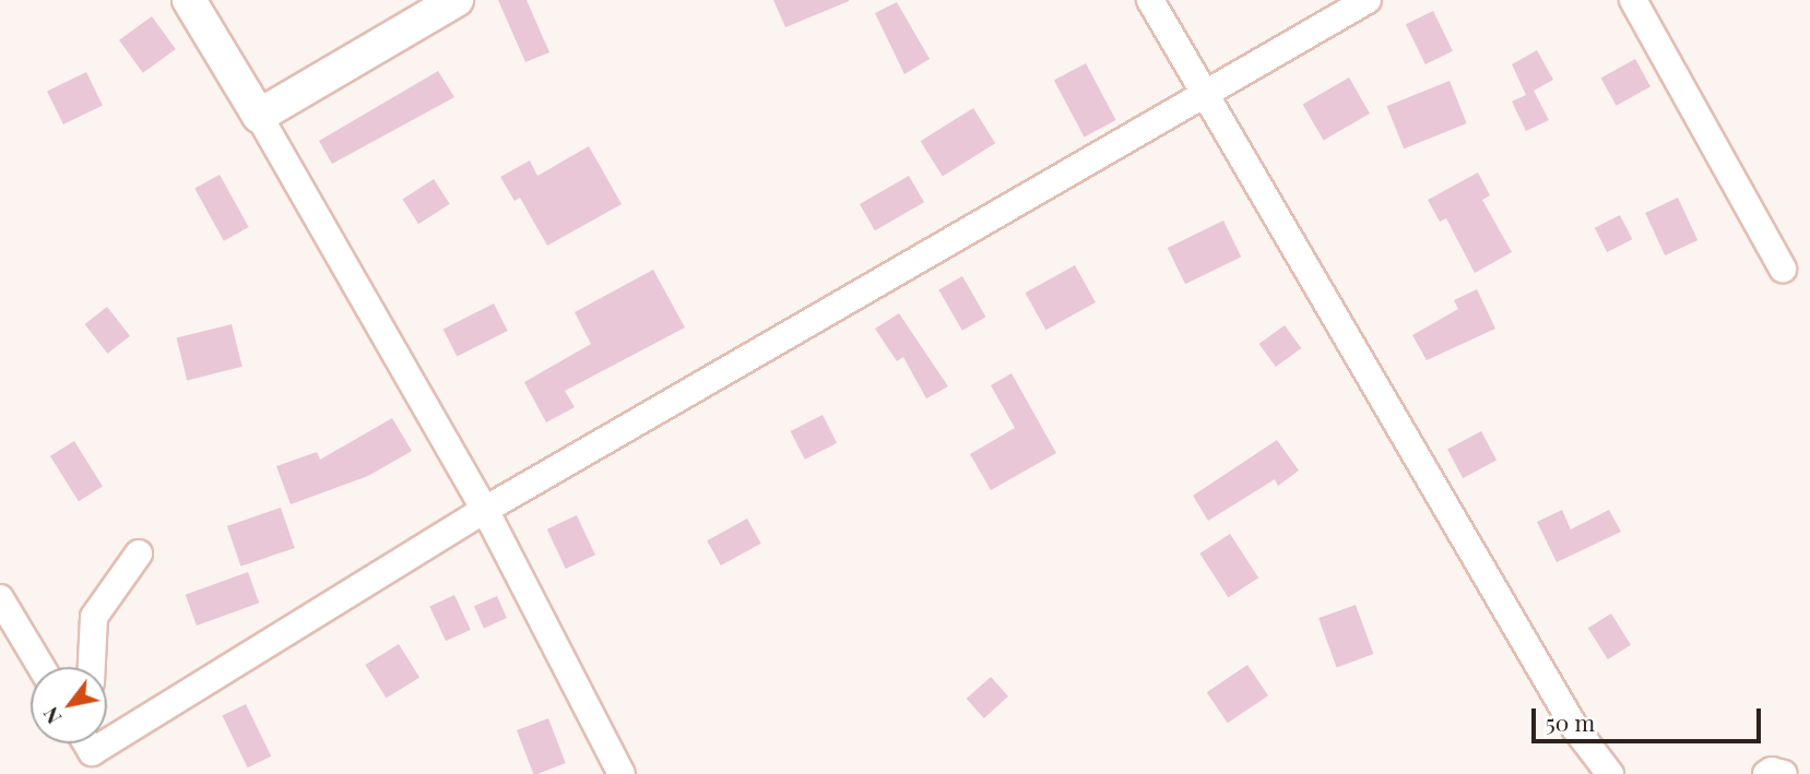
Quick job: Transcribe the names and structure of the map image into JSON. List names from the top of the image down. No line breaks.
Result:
{"scale_bar":"50 m","north":"bottom left"}
